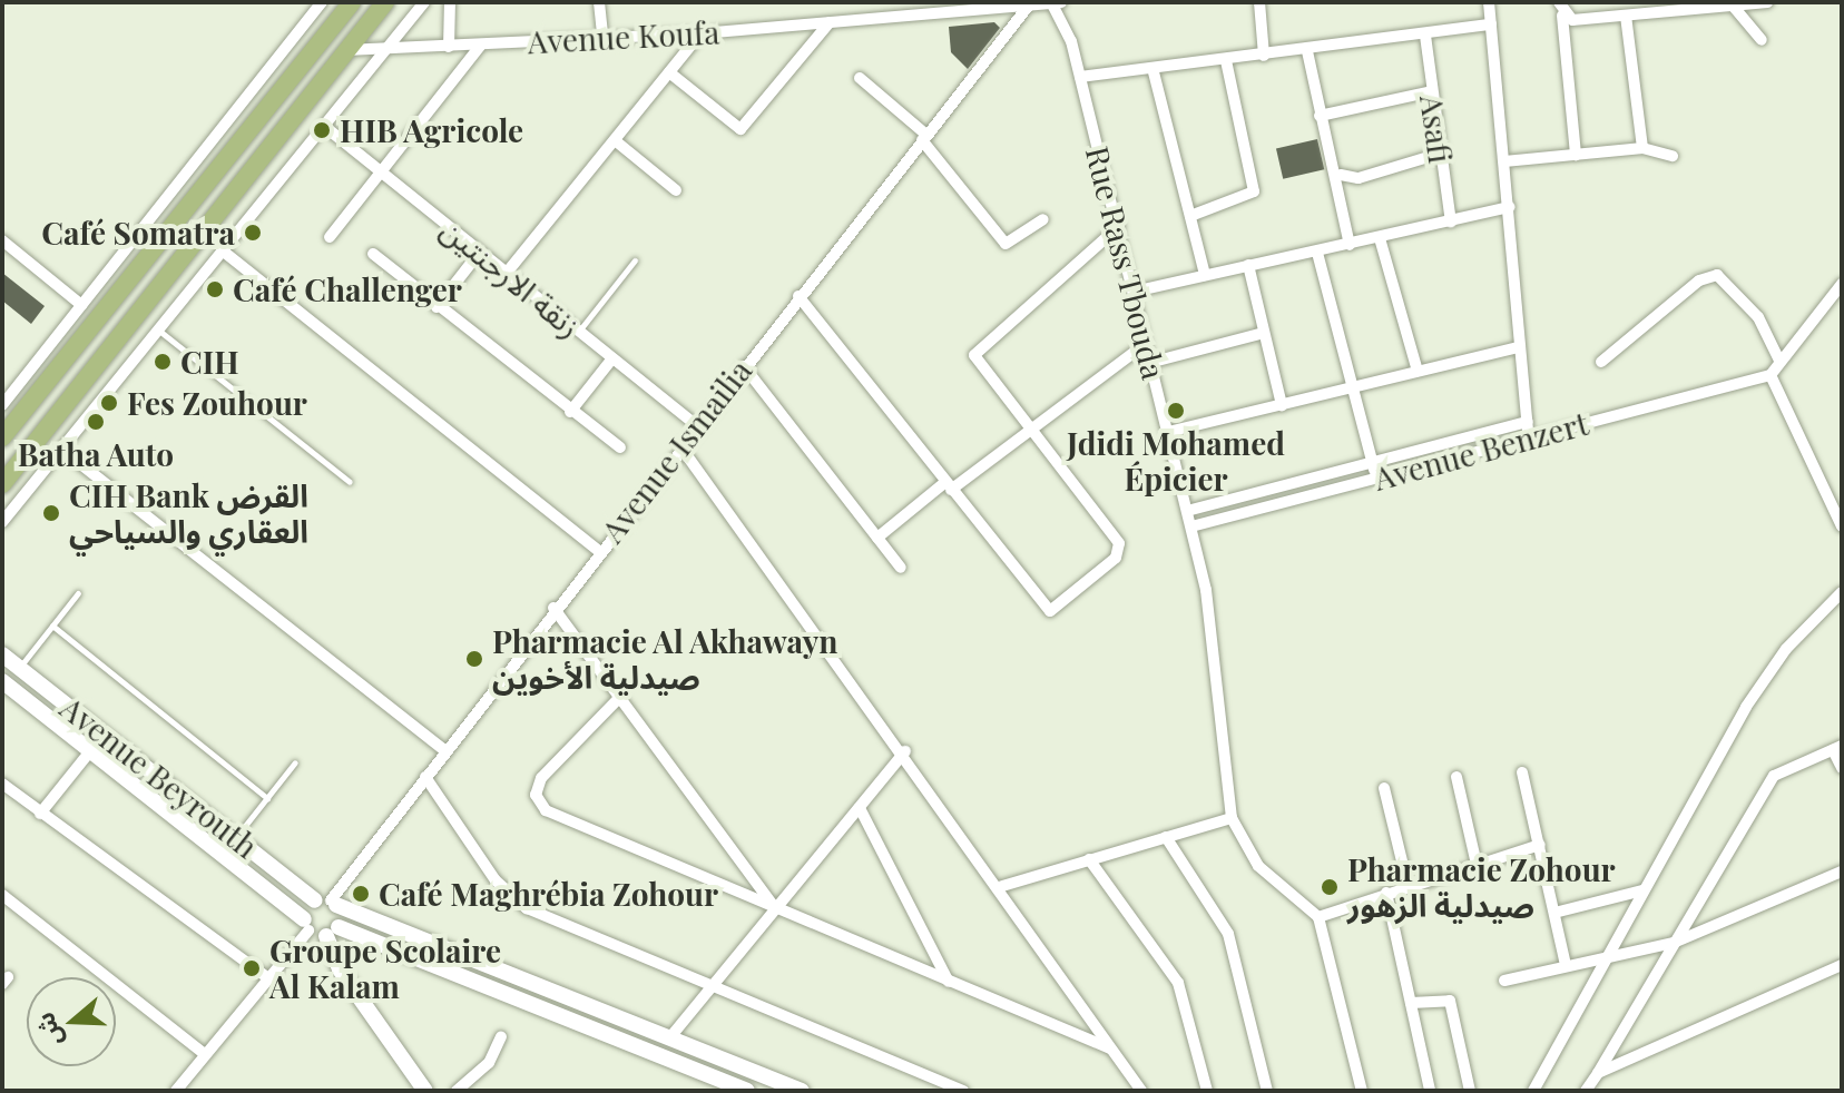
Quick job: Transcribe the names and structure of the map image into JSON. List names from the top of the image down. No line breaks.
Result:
{"streets":{"street":["Avenue Koufa","Asafi","Rue Rass Tbouda","زنقة الارجنتين","Avenue Ismailia","Avenue Benzert","Avenue Beyrouth"]},"crossings":[["Avenue Koufa","Rue Rass Tbouda"],["Avenue Koufa","Avenue Ismailia"],["Rue Rass Tbouda","Avenue Benzert"],["زنقة الارجنتين","Avenue Ismailia"],["Avenue Ismailia","Avenue Beyrouth"]],"places":["HIB Agricole","Café Somatra","Café Challenger","CIH","Fes Zouhour","Jdidi Mohamed Épicier","Batha Auto","CIH Bank القرض العقاري والسياحي","Pharmacie Al Akhawayn صيدلية الأخوين","Pharmacie Zohour صيدلية الزهور","Café Maghrébia Zohour","Groupe Scolaire Al Kalam"],"north":"left"}
